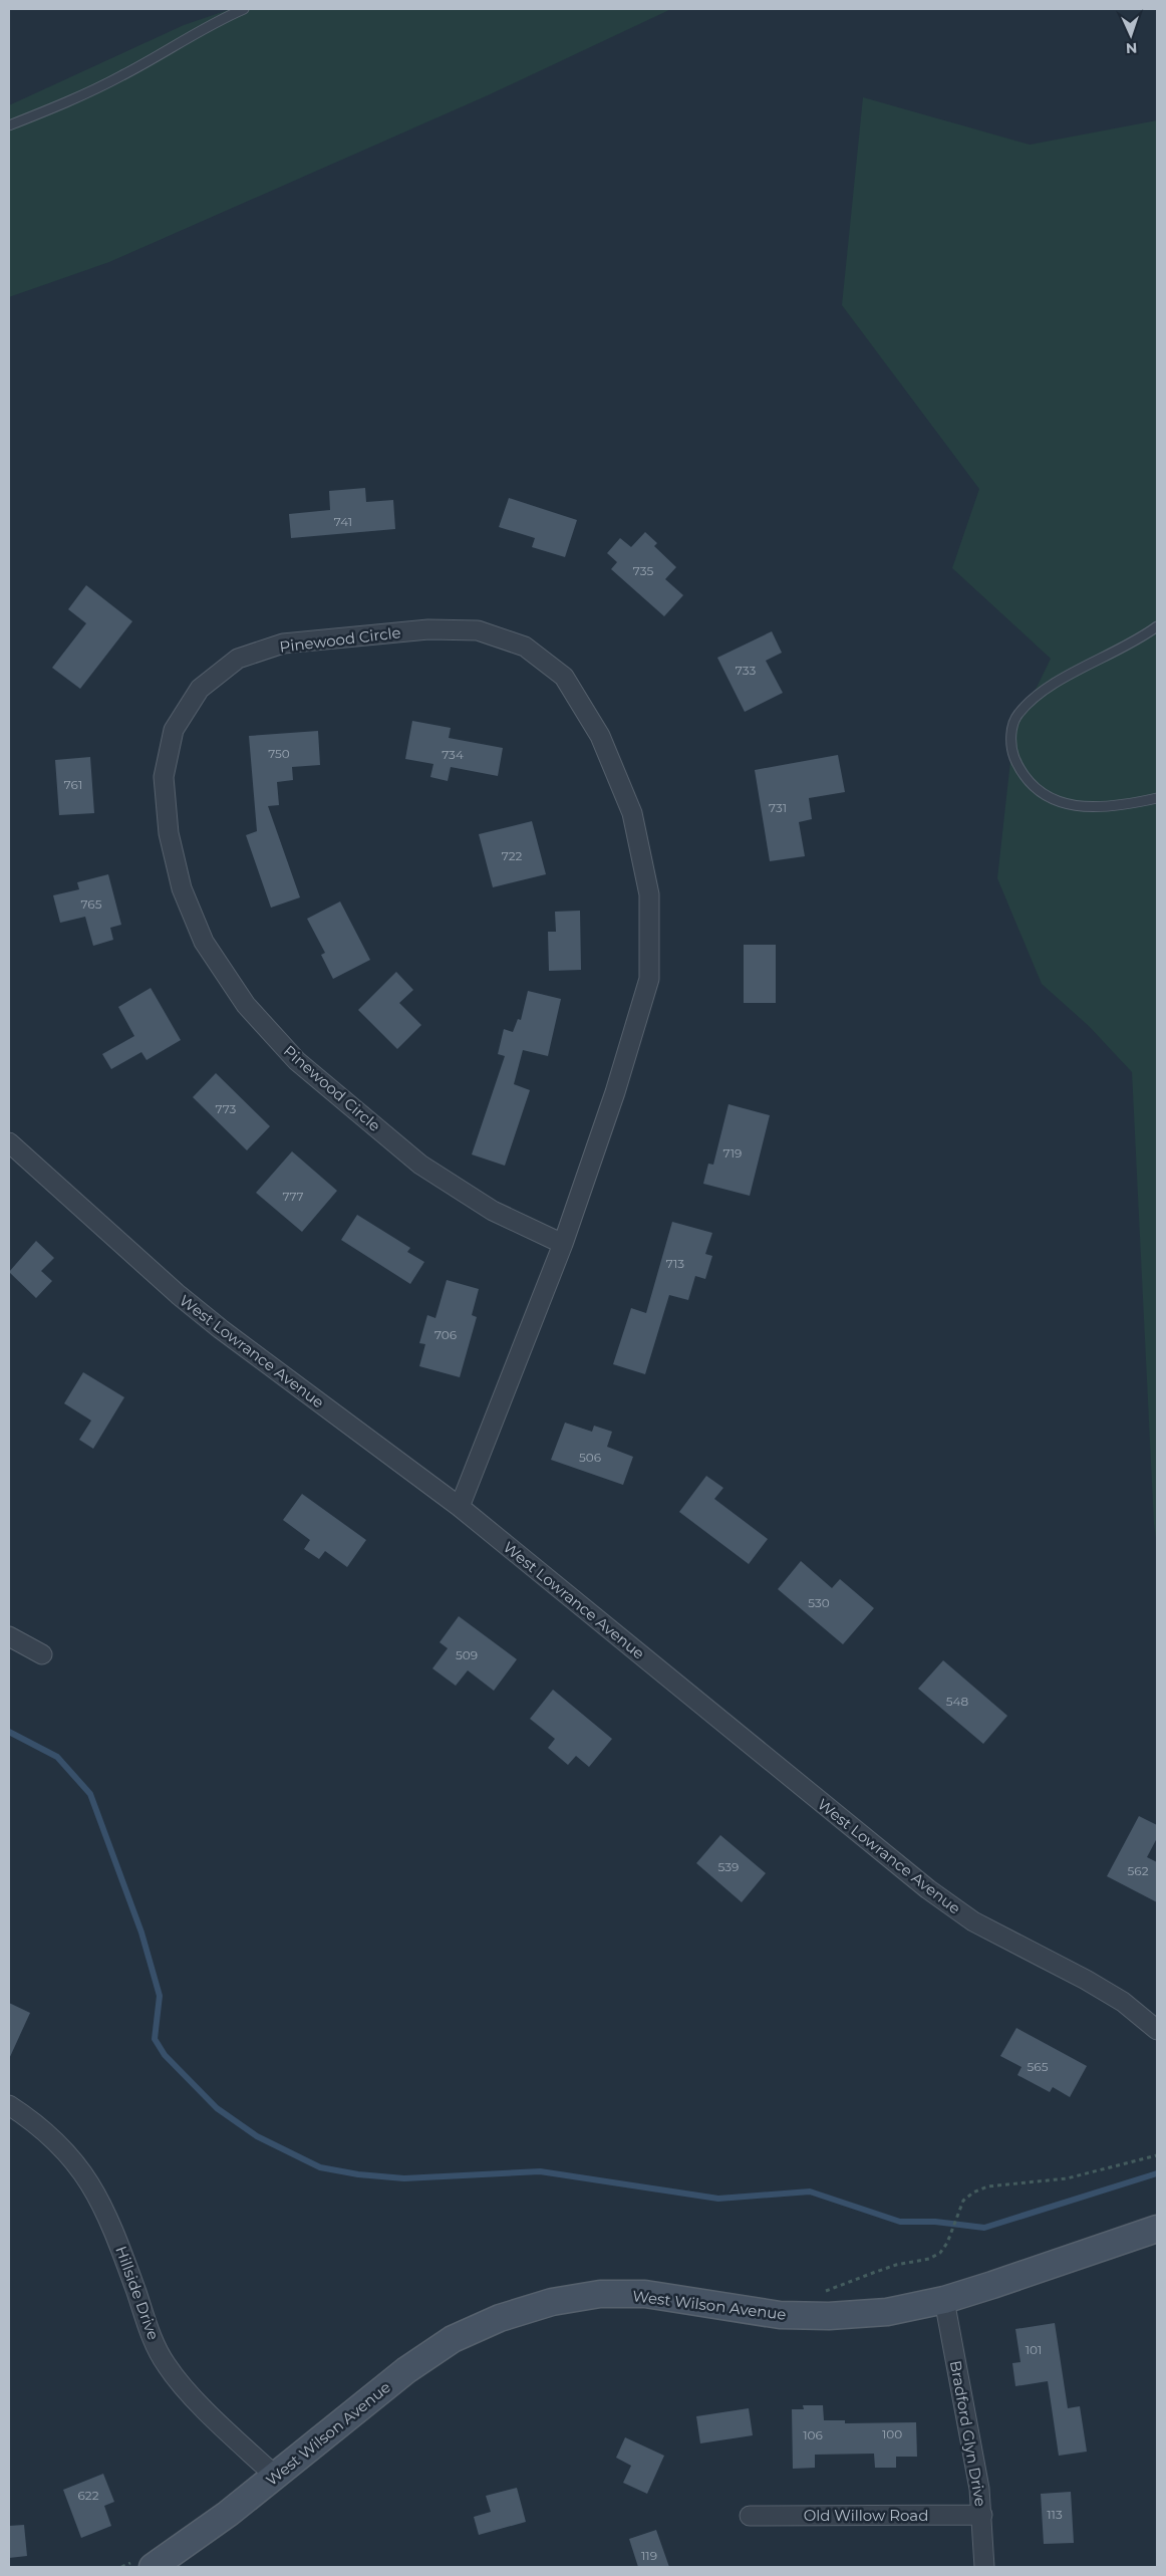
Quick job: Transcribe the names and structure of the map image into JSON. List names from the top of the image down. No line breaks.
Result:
{"streets":{"street":["Pinewood Circle","West Lowrance Avenue","Hillside Drive","West Wilson Avenue","Bradford Glyn Drive","Old Willow Road"]},"crossings":[["Pinewood Circle","West Lowrance Avenue"],["Hillside Drive","West Wilson Avenue"],["West Wilson Avenue","Bradford Glyn Drive"],["Bradford Glyn Drive","Old Willow Road"]],"house_numbers":["741","735","733","750","734","761","731","722","765","773","719","777","713","706","506","530","509","548","539","562","565","101","100","106","622","113","119"],"north":"bottom"}
